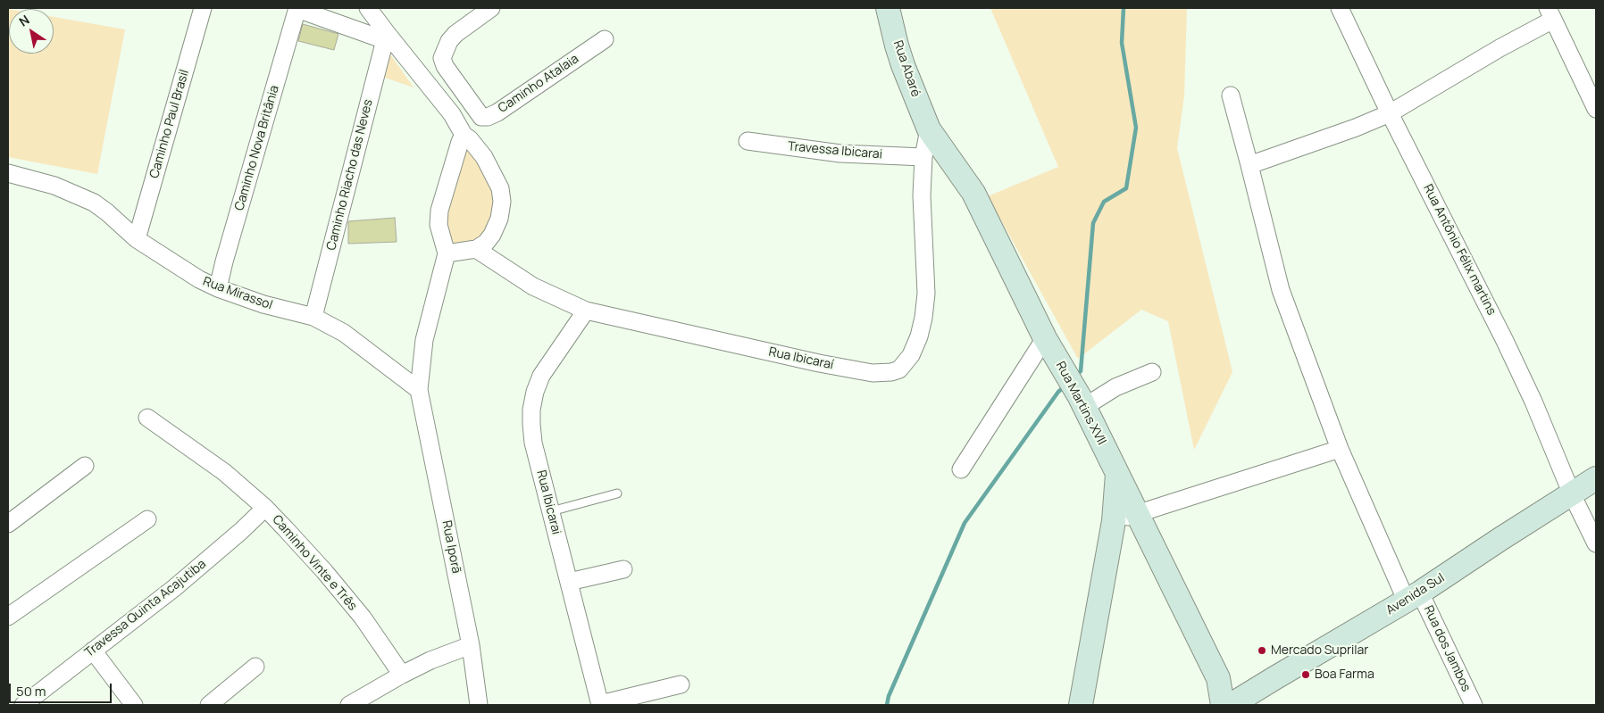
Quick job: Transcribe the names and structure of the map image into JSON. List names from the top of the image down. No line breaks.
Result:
{"streets":{"street":["Rua Abaré","Caminho Atalaia","Caminho Paul Brasil","Caminho Nova Britânia","Travessa Ibicarai","Caminho Riacho das Neves","Rua Antônio Félix martins","Rua Mirassol","Rua Ibicaraí","Rua Martins XVII","Rua Ibicarai","Rua Iporã","Caminho Vinte e Três","Avenida Sul","Travessa Quinta Acajutiba","Rua dos Jambos"]},"crossings":[["Rua Abaré","Rua Ibicaraí"],["Rua Abaré","Rua Martins XVII"],["Caminho Paul Brasil","Rua Mirassol"],["Caminho Nova Britânia","Rua Mirassol"],["Travessa Ibicarai","Rua Ibicaraí"],["Caminho Riacho das Neves","Rua Mirassol"],["Rua Antônio Félix martins","Avenida Sul"],["Rua Mirassol","Rua Iporã"],["Rua Ibicaraí","Rua Martins XVII"],["Rua Ibicaraí","Rua Ibicarai"],["Rua Martins XVII","Avenida Sul"],["Caminho Vinte e Três","Travessa Quinta Acajutiba"],["Avenida Sul","Rua dos Jambos"]],"places":["Mercado Suprilar","Boa Farma"],"scale_bar":"50 m","north":"top left"}
